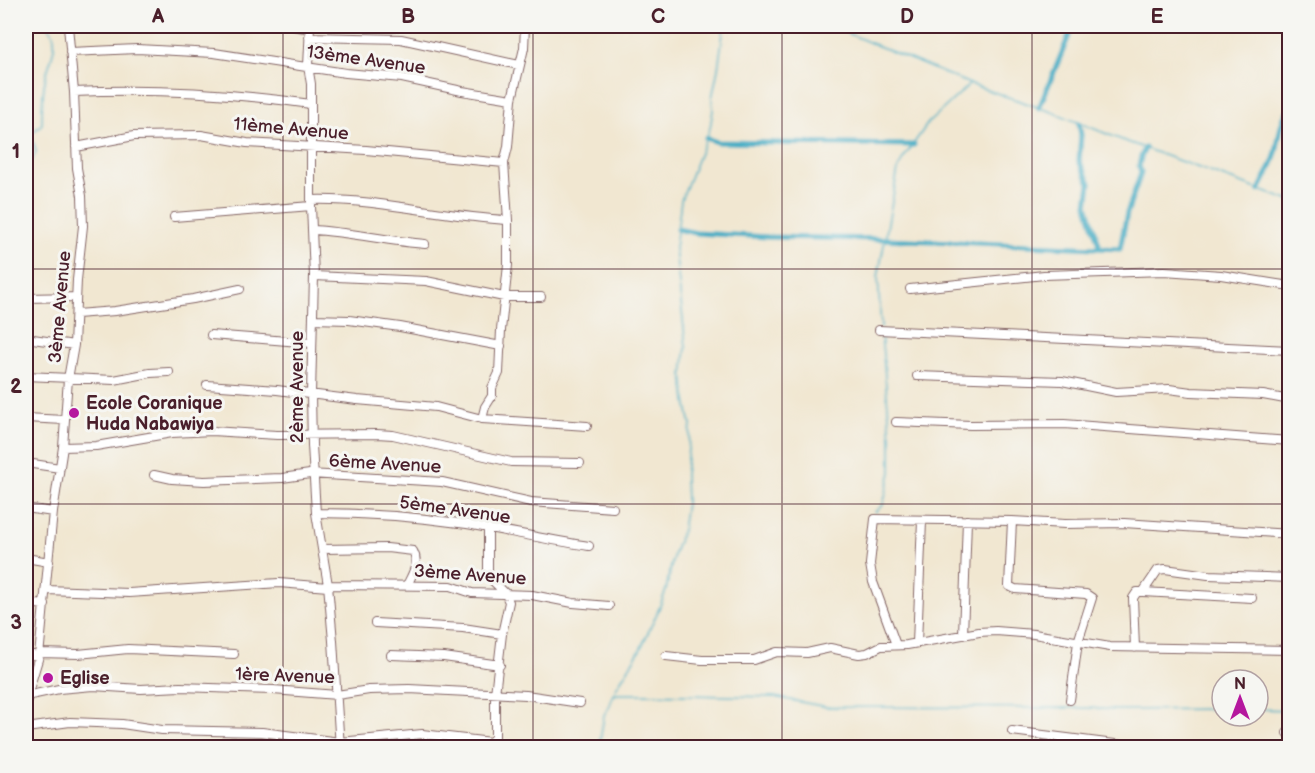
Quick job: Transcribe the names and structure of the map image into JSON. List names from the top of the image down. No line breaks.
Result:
{"streets":{"street":["13ème Avenue","11ème Avenue","3ème Avenue","2ème Avenue","6ème Avenue","5ème Avenue","1ère Avenue"]},"crossings":[["13ème Avenue","3ème Avenue"],["13ème Avenue","2ème Avenue"],["11ème Avenue","3ème Avenue"],["11ème Avenue","2ème Avenue"],["3ème Avenue","2ème Avenue"],["3ème Avenue","1ère Avenue"],["2ème Avenue","6ème Avenue"],["2ème Avenue","5ème Avenue"],["2ème Avenue","1ère Avenue"]],"places":["Ecole Coranique Huda Nabawiya","Eglise"],"north":"top","grid":{"columns":["A","B","C","D","E"],"rows":["1","2","3"]}}
